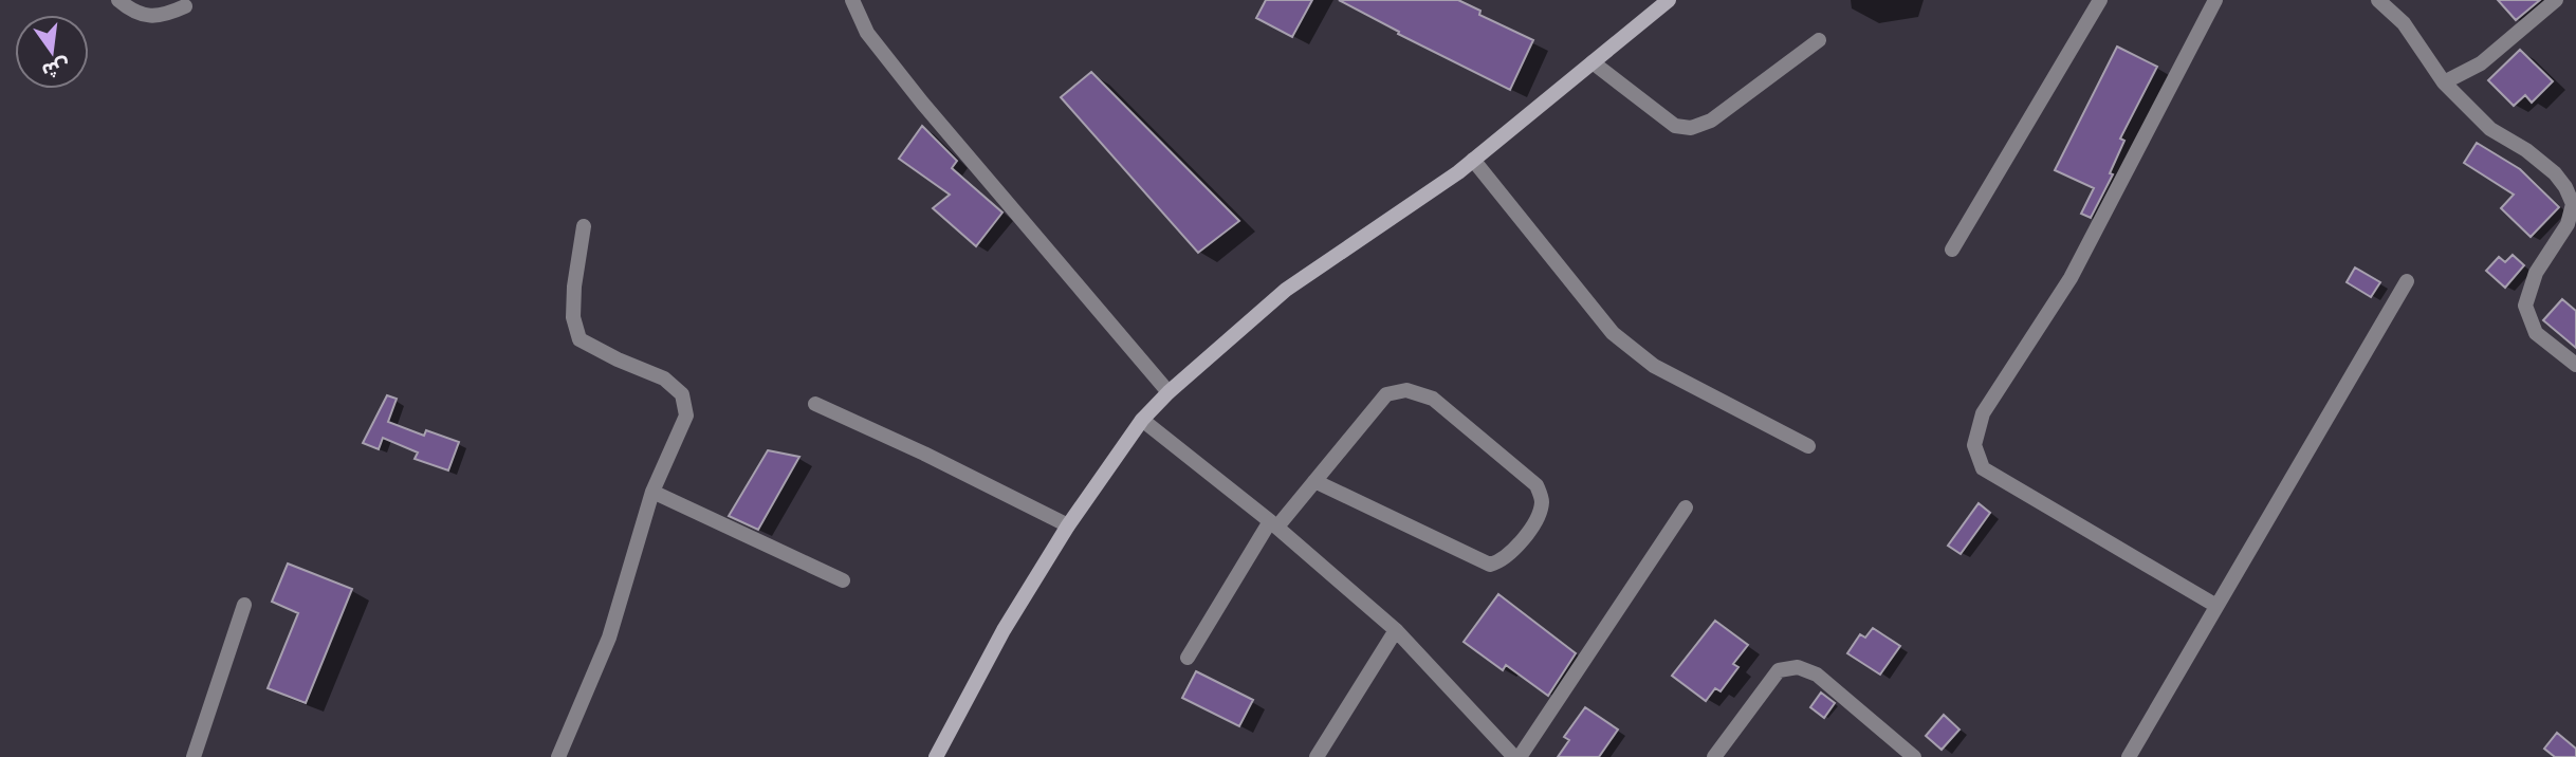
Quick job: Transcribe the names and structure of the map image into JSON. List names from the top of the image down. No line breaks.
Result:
{"north":"bottom"}
